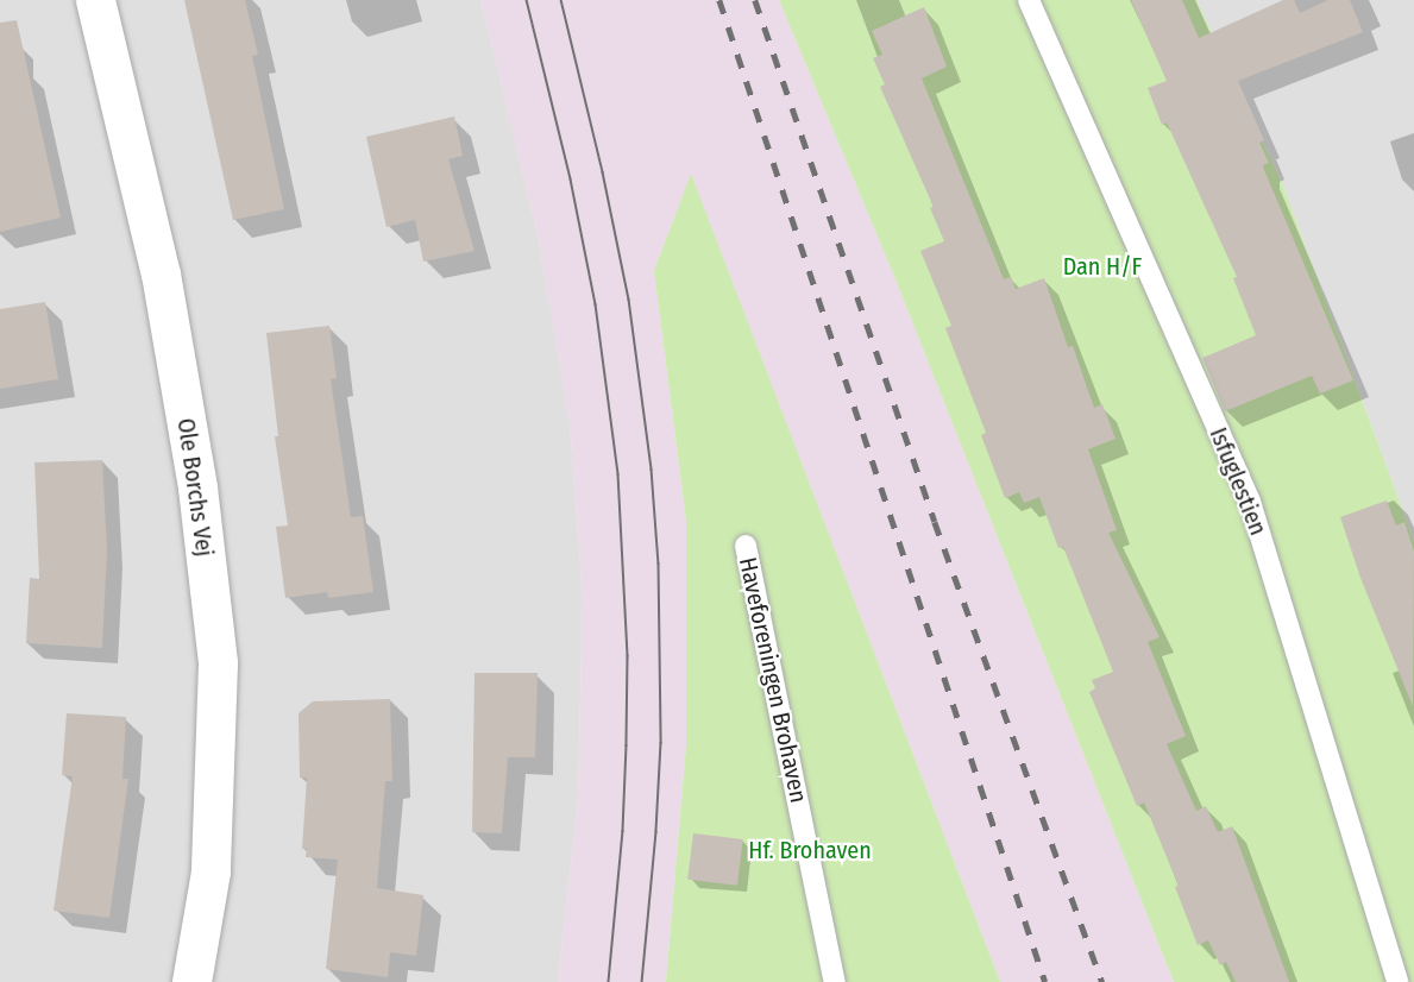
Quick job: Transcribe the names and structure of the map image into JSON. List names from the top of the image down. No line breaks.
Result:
{"streets":{"street":["Ole Borchs Vej"],"lane":["Isfuglestien","Haveforeningen Brohaven"]},"parks":["Dan H/F","Hf. Brohaven"]}
